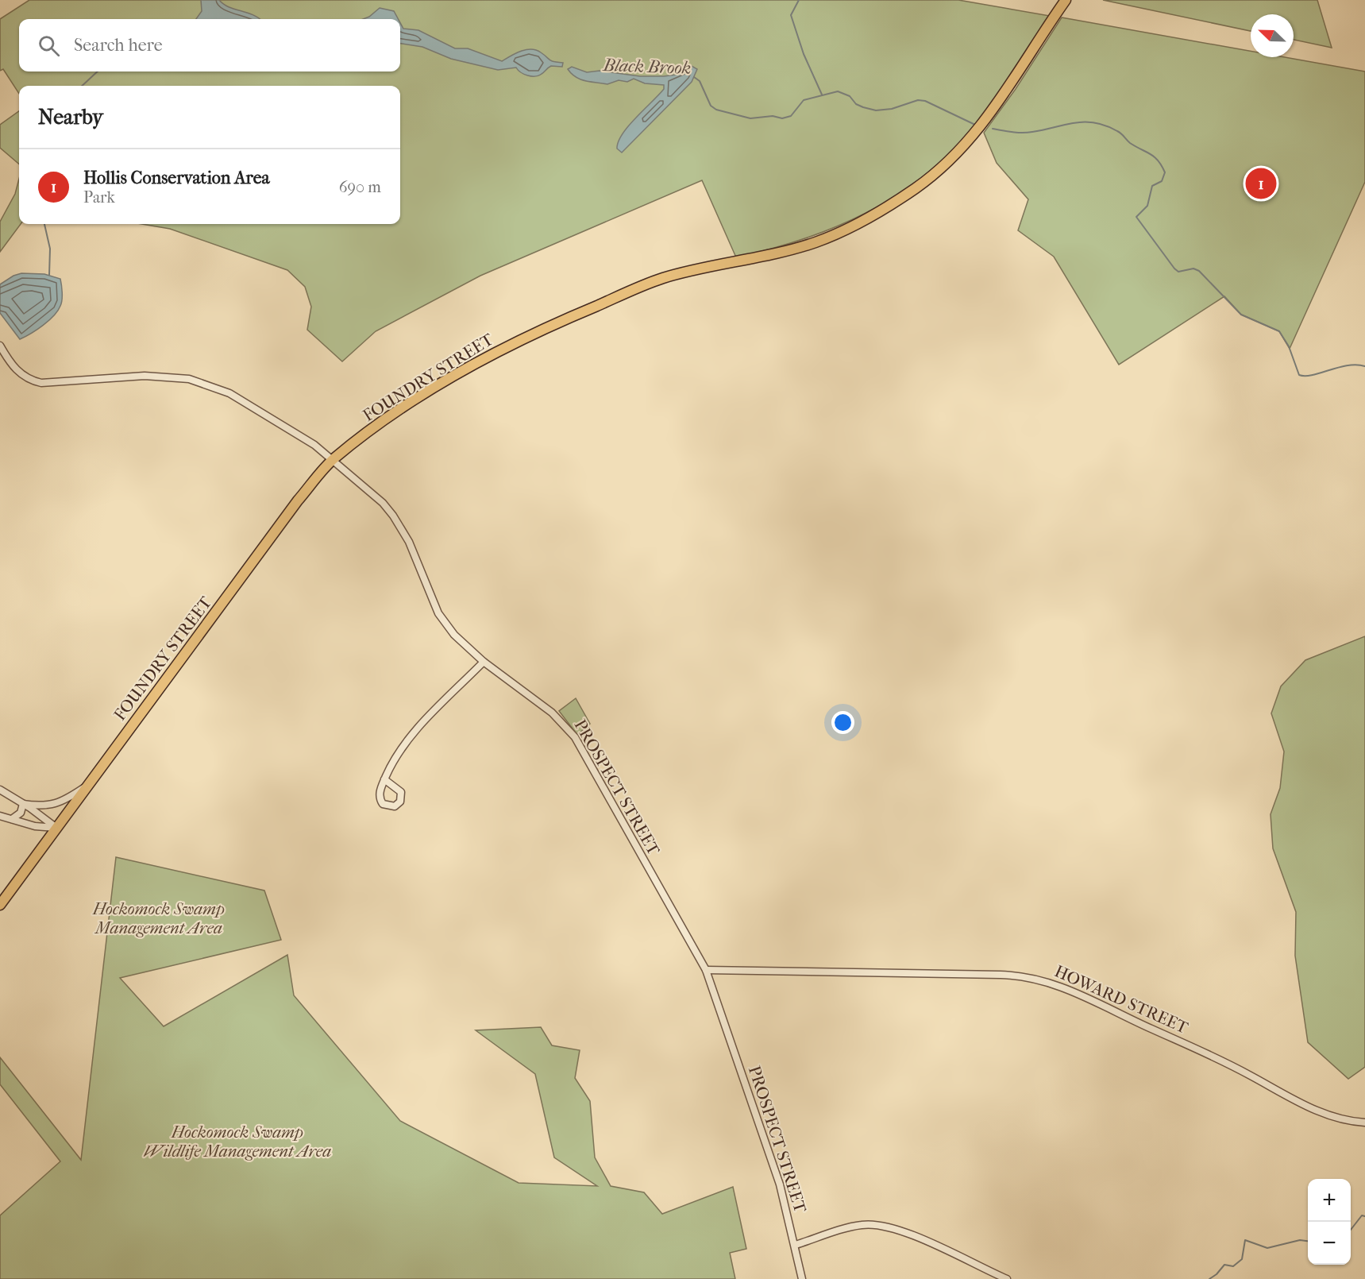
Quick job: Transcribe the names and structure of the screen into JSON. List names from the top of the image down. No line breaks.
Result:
{"streets":{"main road":["FOUNDRY STREET"],"street":["PROSPECT STREET","HOWARD STREET"]},"crossings":[["FOUNDRY STREET","PROSPECT STREET"],["PROSPECT STREET","HOWARD STREET"]],"water":["Black Brook"],"parks":["Hockomock Swamp Management Area","Hockomock Swamp Wildlife Management Area"],"north":"top left","page":{"search":"Search here","heading":"Nearby","list":[{"mark":"1","name":"Hollis Conservation Area","note":"Park","value":"690 m"}],"pins":"1","map_buttons":["+","−"]}}
